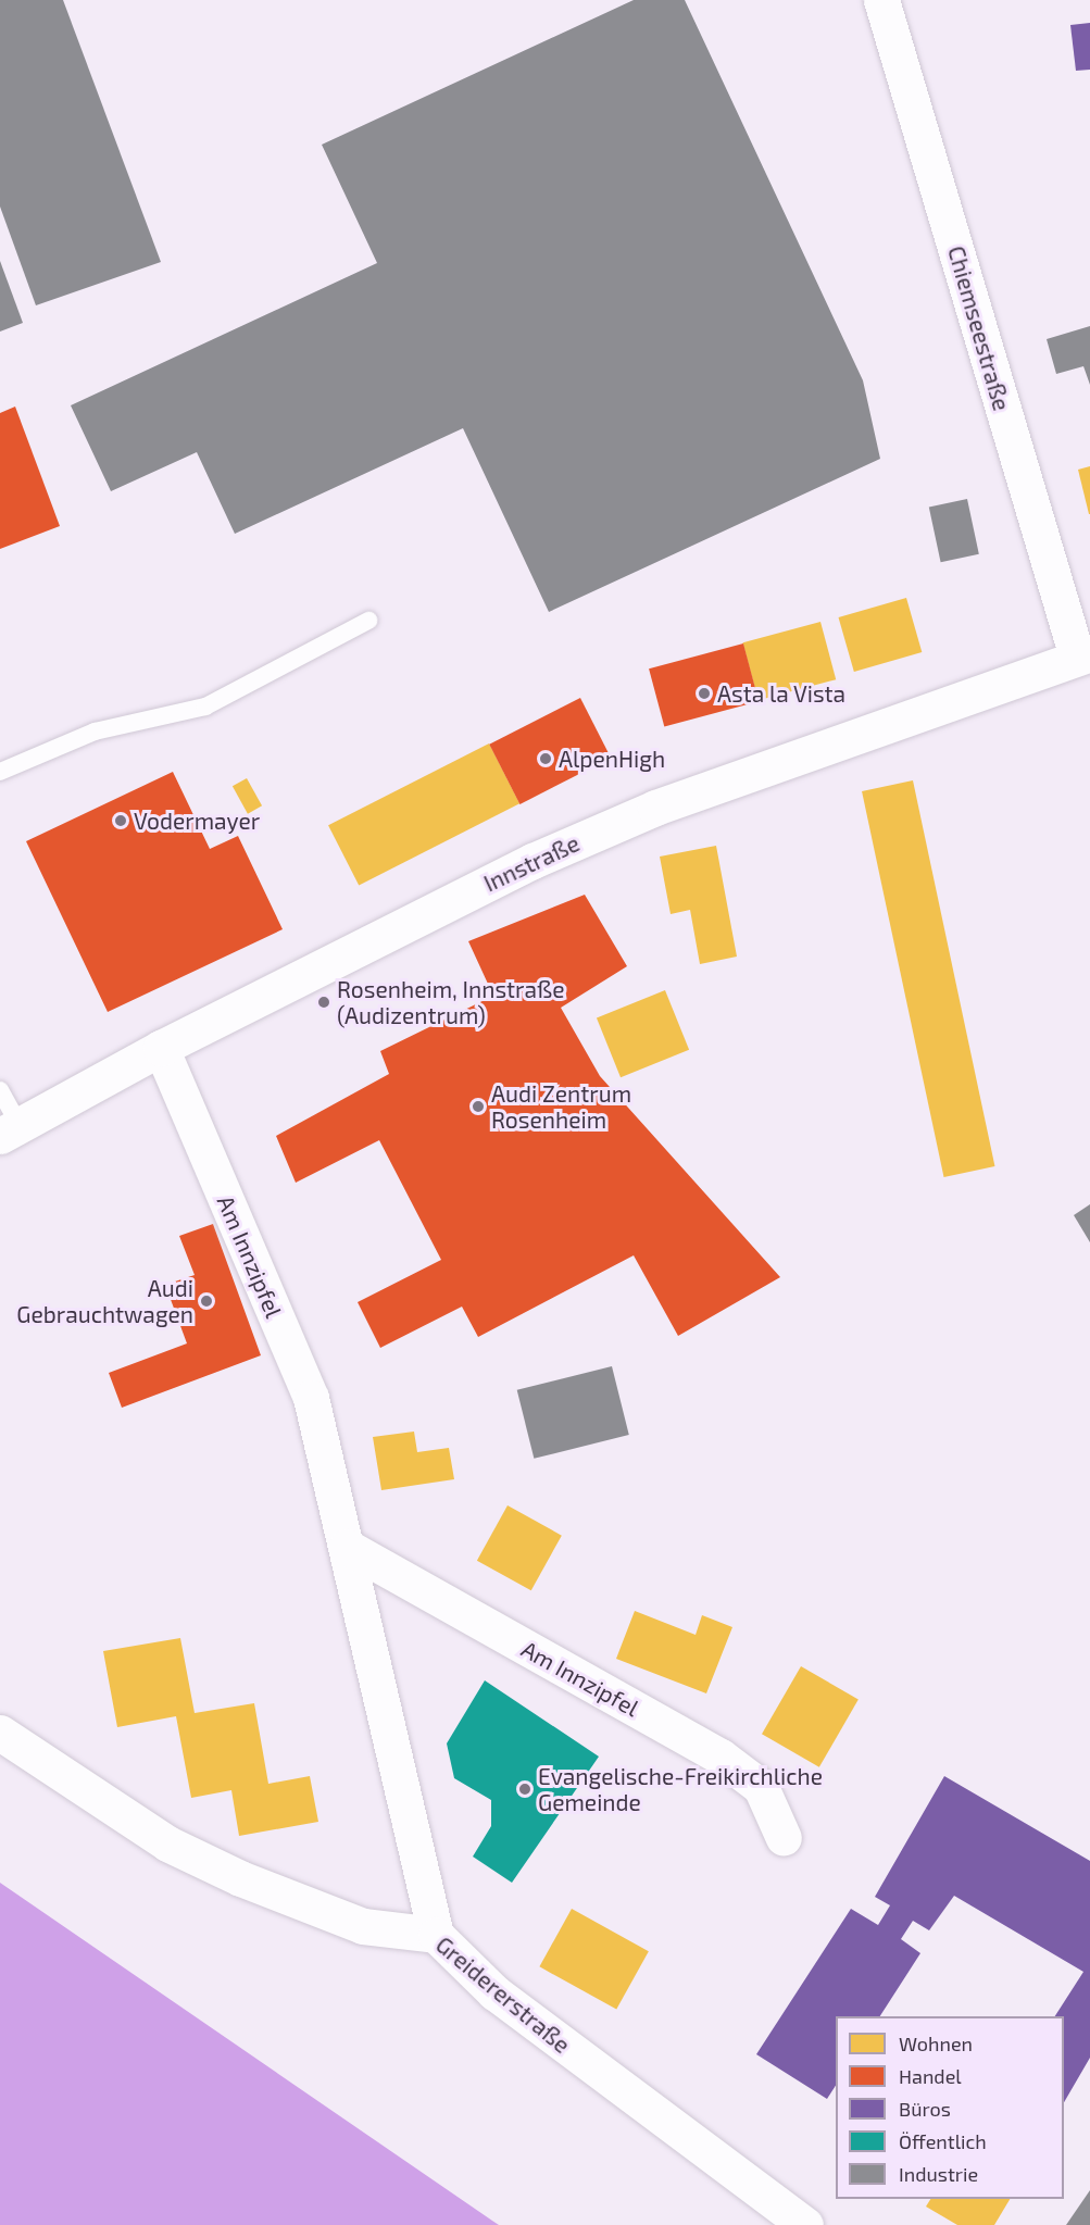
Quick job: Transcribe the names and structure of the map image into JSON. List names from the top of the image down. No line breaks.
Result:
{"streets":{"street":["Chiemseestraße","Innstraße","Am Innzipfel","Greidererstraße"]},"crossings":[["Chiemseestraße","Innstraße"],["Innstraße","Am Innzipfel"],["Am Innzipfel","Greidererstraße"]],"places":["Asta la Vista","AlpenHigh","Vodermayer","Rosenheim, Innstraße (Audizentrum)","Audi Zentrum Rosenheim","Audi Gebrauchtwagen","Evangelische-Freikirchliche Gemeinde"],"legend":["Wohnen","Handel","Büros","Öffentlich","Industrie"]}
